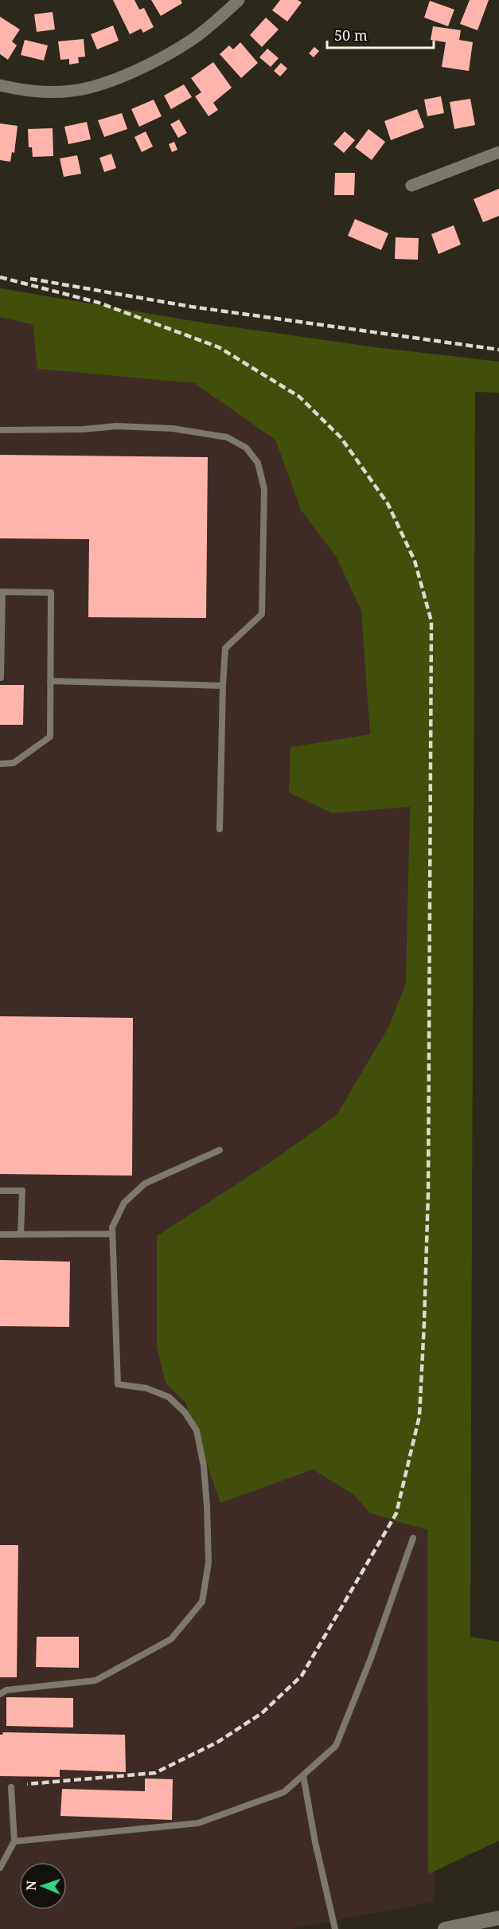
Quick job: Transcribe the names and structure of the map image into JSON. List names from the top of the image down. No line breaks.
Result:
{"scale_bar":"50 m","north":"left"}
